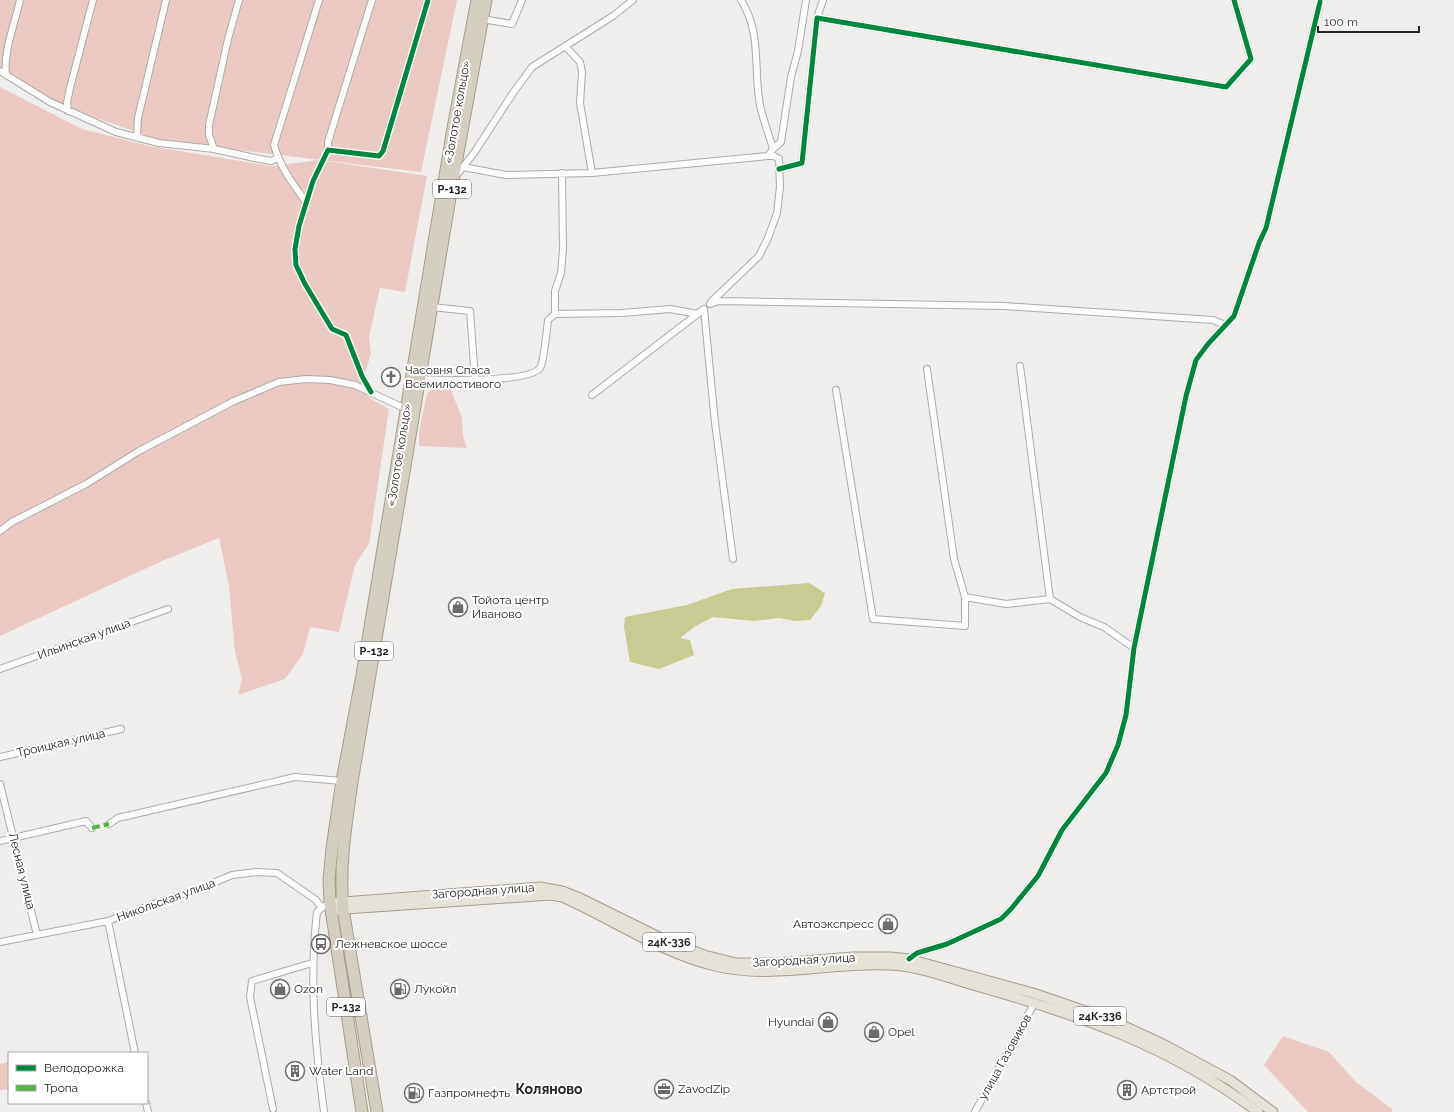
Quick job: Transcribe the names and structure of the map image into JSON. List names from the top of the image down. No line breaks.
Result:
{"streets":{"highway":["«Золотое кольцо»","Р-132"],"main road":["Загородная улица","24К-336"],"street":["Ильинская улица","Троицкая улица","Лесная улица","Никольская улица","улица Газовиков"]},"crossings":[["«Золотое кольцо»","Р-132"],["Р-132","Загородная улица"],["Р-132","Никольская улица"],["Лесная улица","Никольская улица"],["Загородная улица","Никольская улица"],["Загородная улица","24К-336"],["24К-336","улица Газовиков"]],"districts":["Коляново"],"places":{"church":["Часовня Спаса Всемилостивого"],"shop":["Тойота центр Иваново","Автоэкспресс","Ozon","Hyundai","Opel"],"bus stop":["Лежневское шоссе"],"fuel station":["Лукойл","Газпромнефть"],"building":["Water Land","Артстрой"],"office":["ZavodZip"]},"legend":["Велодорожка","Тропа"],"scale_bar":"100 m"}
